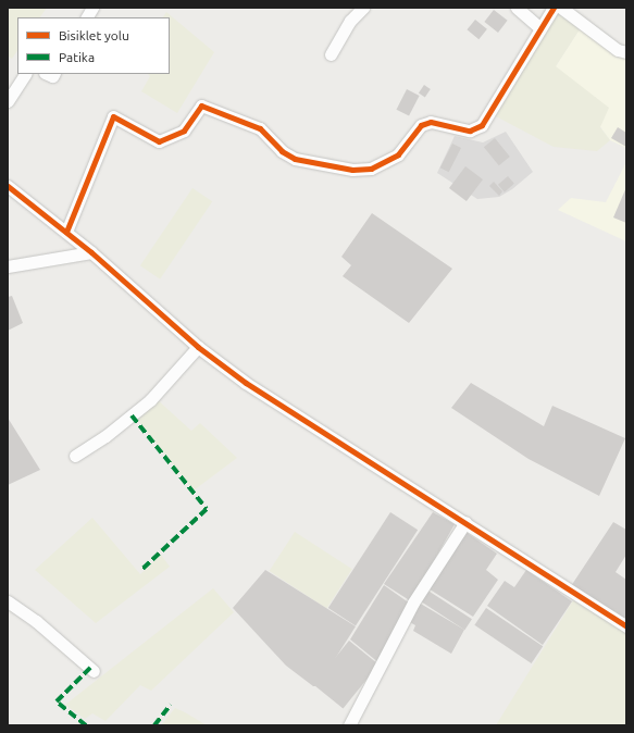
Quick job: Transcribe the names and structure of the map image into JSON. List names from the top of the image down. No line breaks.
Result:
{"legend":["Bisiklet yolu","Patika"]}
